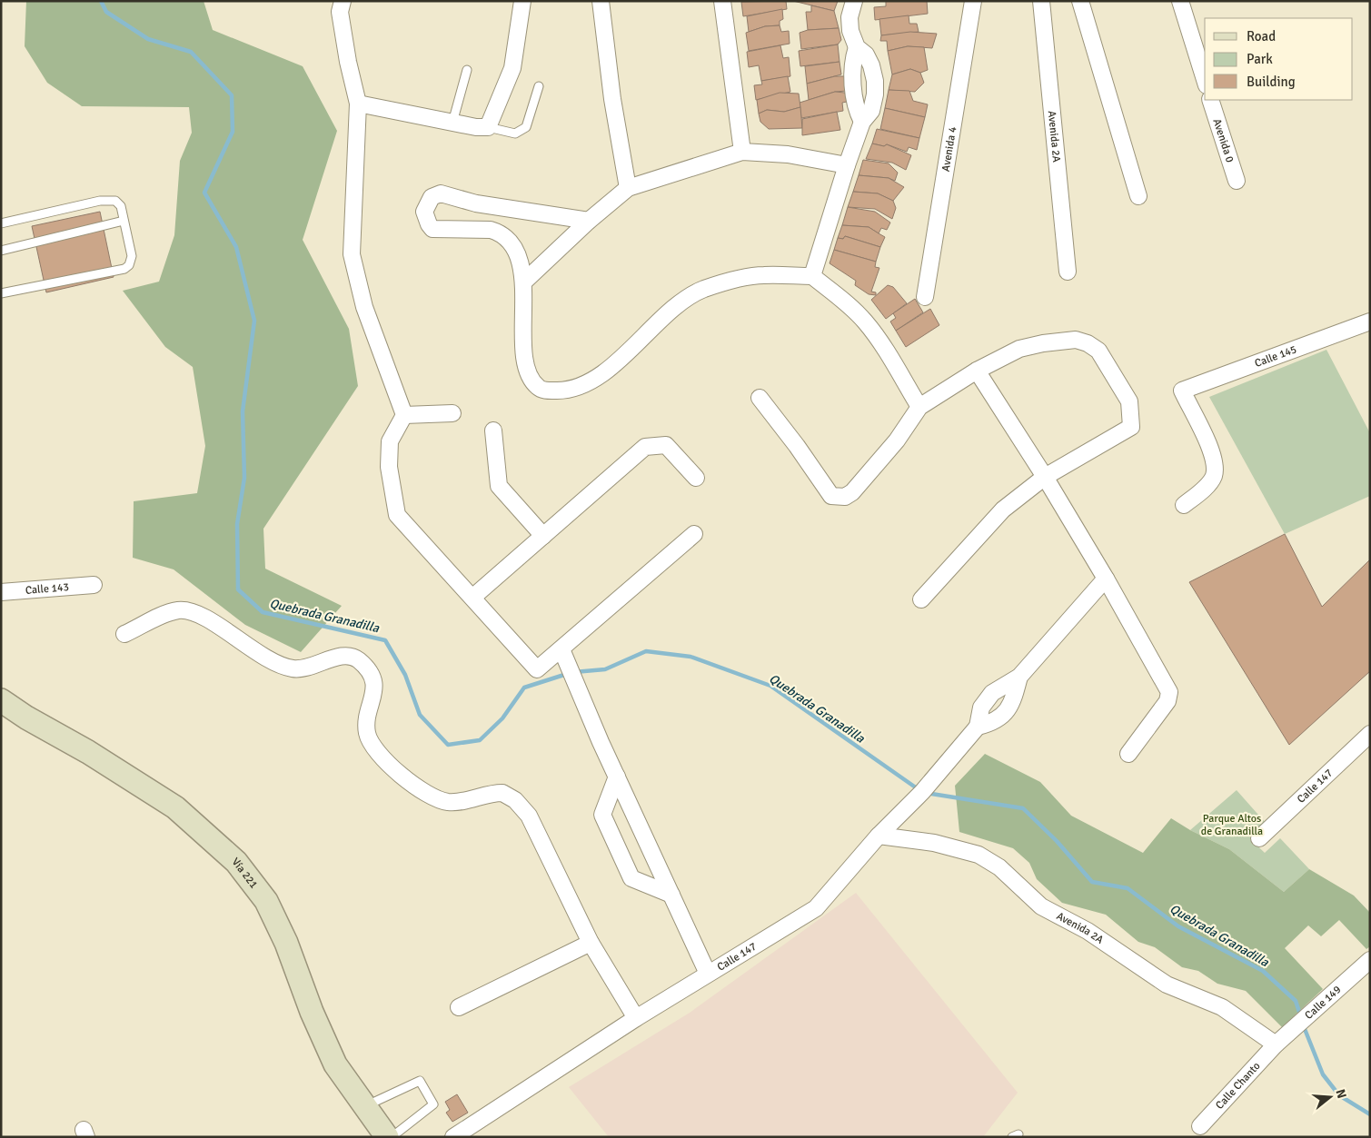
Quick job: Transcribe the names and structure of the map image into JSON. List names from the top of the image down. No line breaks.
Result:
{"streets":{"main road":["Vía 221"],"street":["Avenida 2A","Avenida 0","Avenida 4","Calle 145","Calle 143","Calle 147","Calle 149","Calle Chanto"]},"crossings":[["Avenida 2A","Calle 147"],["Avenida 2A","Calle 149"],["Avenida 2A","Calle Chanto"],["Calle 149","Calle Chanto"]],"water":["Quebrada Granadilla"],"parks":["Parque Altos de Granadilla"],"legend":["Road","Park","Building"],"north":"right"}
